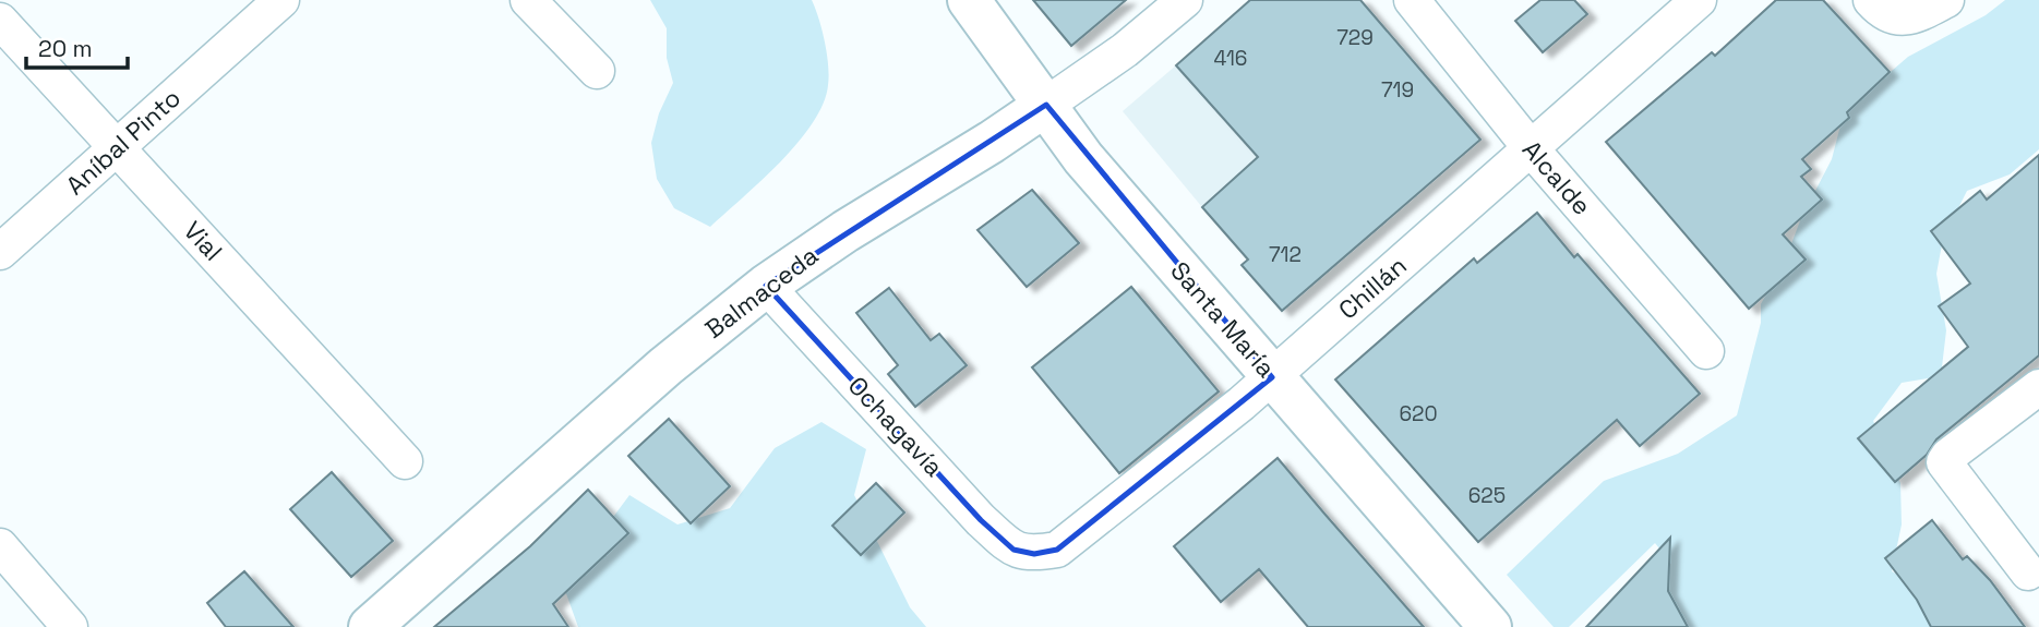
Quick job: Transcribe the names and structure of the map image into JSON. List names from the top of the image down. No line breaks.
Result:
{"streets":{"street":["Aníbal Pinto","Alcalde","Vial","Chillán","Balmaceda","Santa María","Ochagavía"]},"crossings":[["Aníbal Pinto","Vial"],["Alcalde","Chillán"],["Chillán","Santa María"],["Chillán","Ochagavía"],["Balmaceda","Santa María"],["Balmaceda","Ochagavía"]],"house_numbers":["729","416","719","712","620","625"],"scale_bar":"20 m"}
